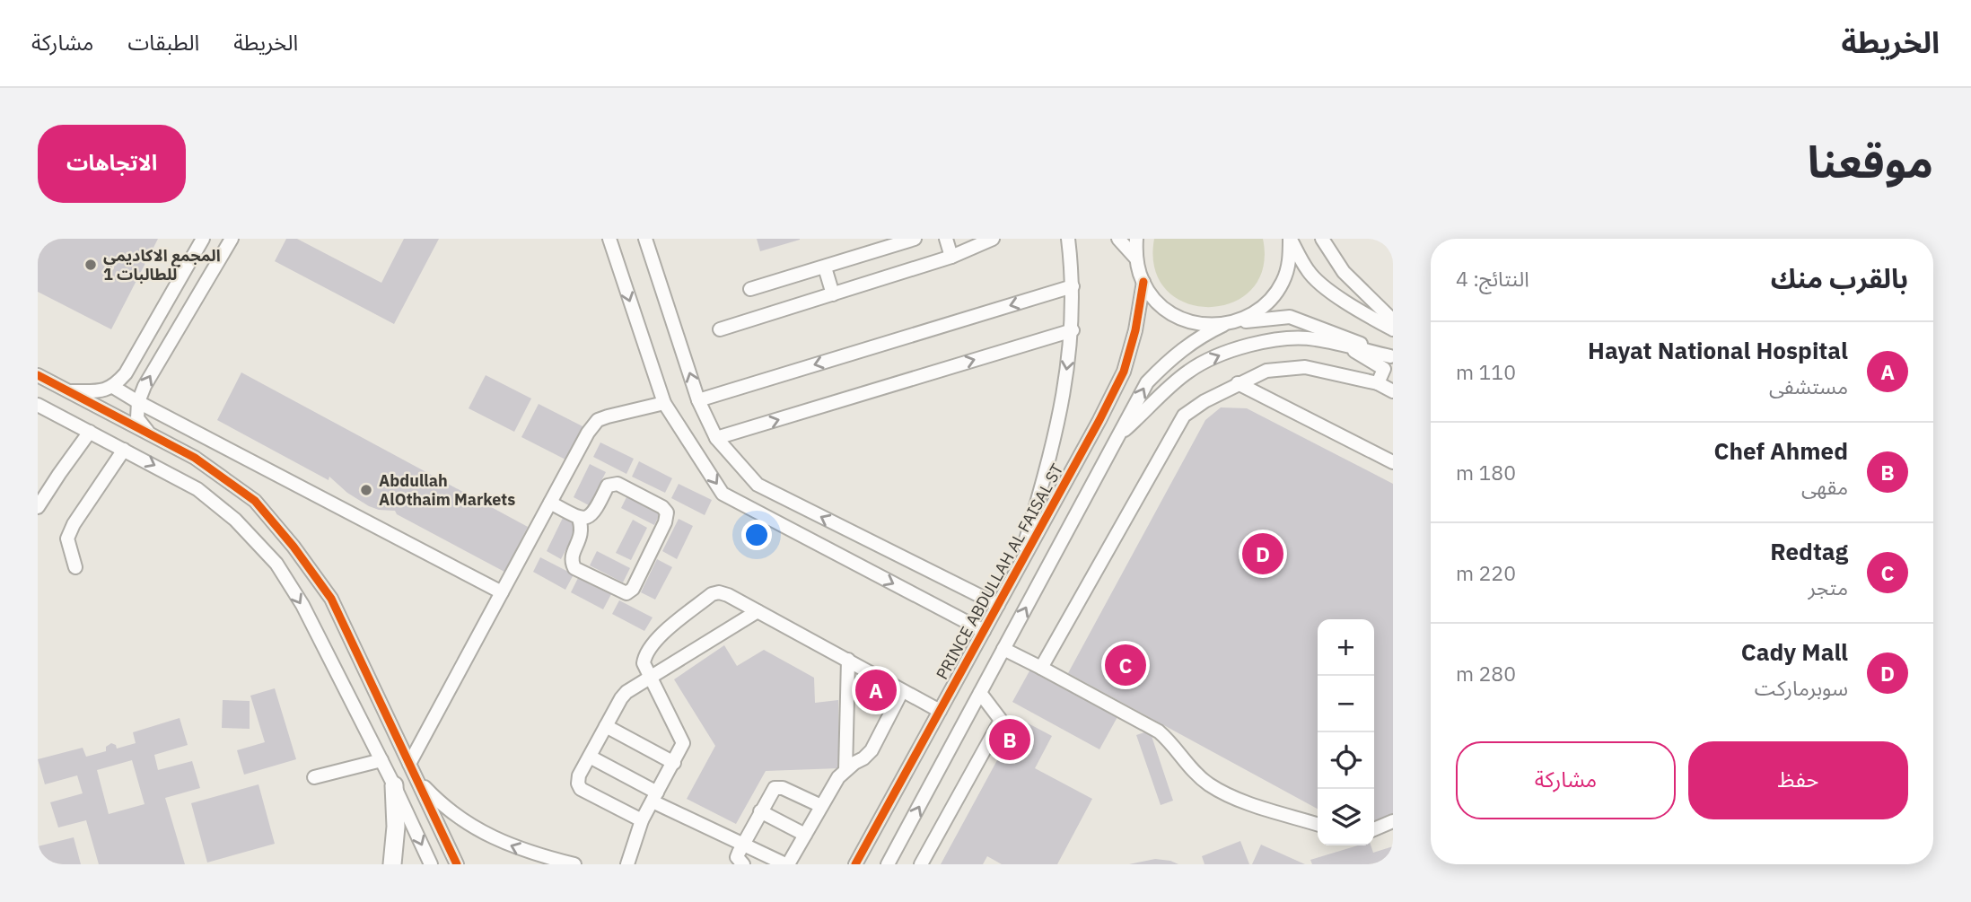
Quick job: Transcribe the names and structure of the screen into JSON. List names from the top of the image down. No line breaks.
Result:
{"streets":{"street":["PRINCE ABDULLAH AL FAISAL ST"]},"places":["المجمع الاكاديمي 1 للطالبات","Abdullah AlOthaim Markets"],"page":{"header":"الخريطة","nav":["الخريطة","الطبقات","مشاركة"],"title":"موقعنا","buttons":["الاتجاهات",["حفظ","مشاركة"]],"heading":["بالقرب منك","النتائج: 4"],"list":[{"mark":"A","name":"Hayat National Hospital","note":"مستشفى","value":"110 m"},{"mark":"B","name":"Chef Ahmed","note":"مقهى","value":"180 m"},{"mark":"C","name":"Redtag","note":"متجر","value":"220 m"},{"mark":"D","name":"Cady Mall","note":"سوبرماركت","value":"280 m"}],"pins":["D","C","A","B"],"map_buttons":["+","−"]}}
